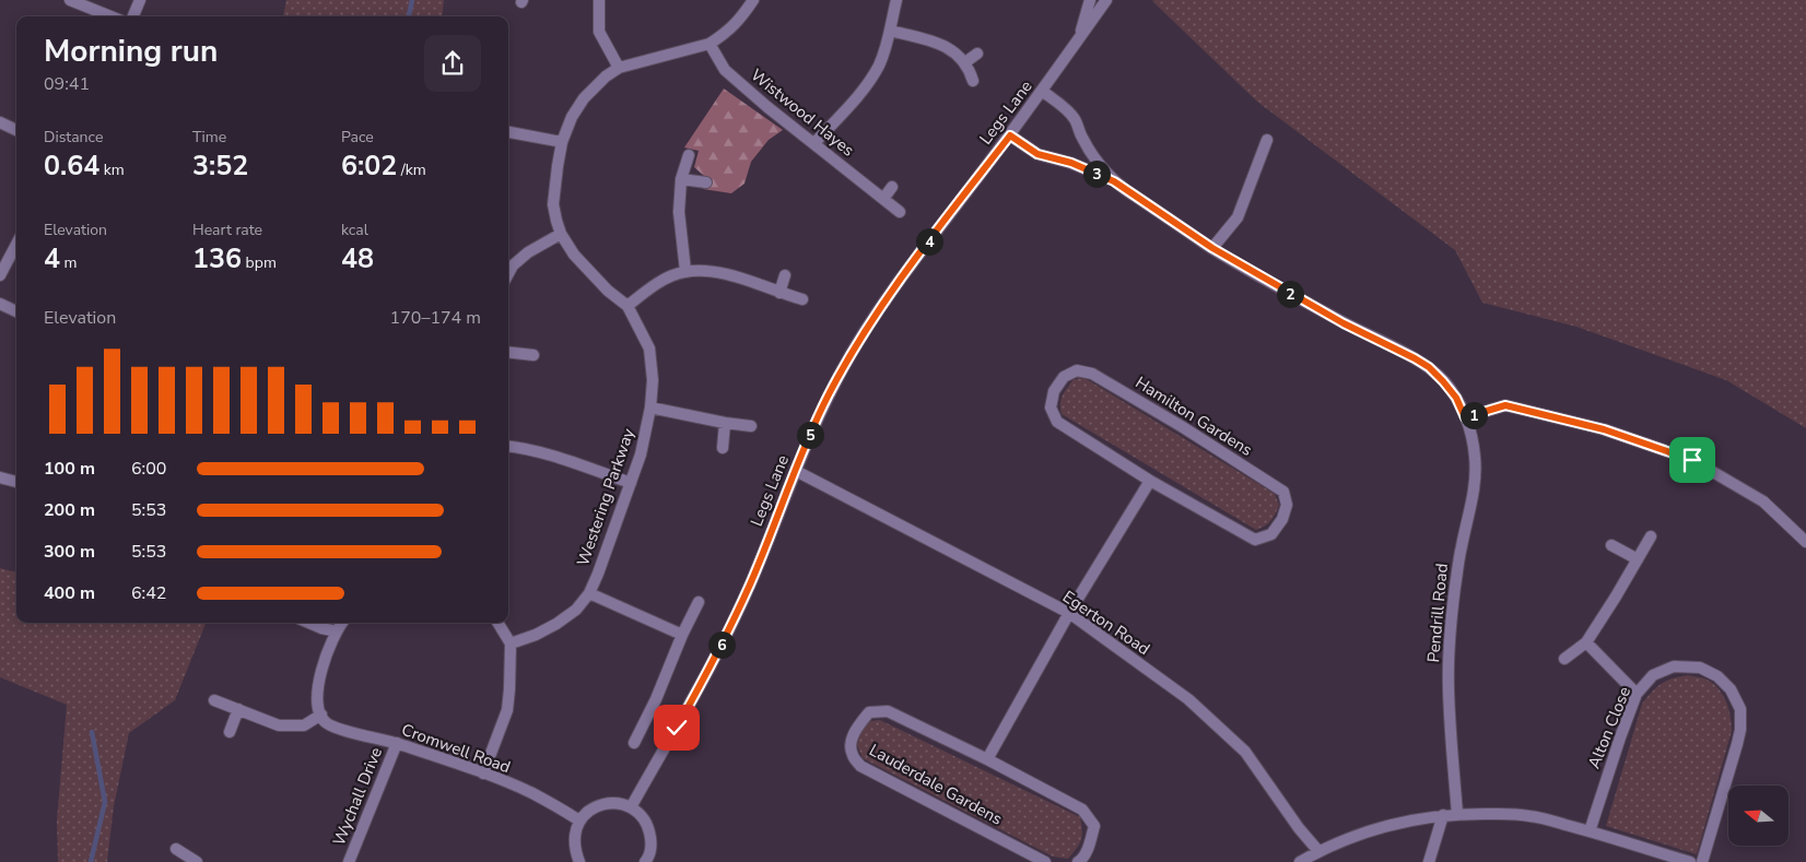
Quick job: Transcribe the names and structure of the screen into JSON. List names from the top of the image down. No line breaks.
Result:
{"streets":{"street":["Wistwood Hayes","Legs Lane","Hamilton Gardens","Westering Parkway","Pendrill Road","Egerton Road","Alton Close","Cromwell Road","Lauderdale Gardens","Wychall Drive"]},"crossings":[["Wistwood Hayes","Westering Parkway"],["Legs Lane","Egerton Road"],["Cromwell Road","Wychall Drive"]],"north":"left","page":{"heading":["Morning run","09:41"],"stats":[["Distance","0.64 km"],["Time","3:52"],["Pace","6:02 /km"],["Elevation","4 m"],["Heart rate","136 bpm"],["kcal","48"]],"pins":["3","4","2","1","5","6"],"chart":["Elevation","170–174 m"],"list":[{"name":"100 m","note":"6:00"},{"name":"200 m","note":"5:53"},{"name":"300 m","note":"5:53"},{"name":"400 m","note":"6:42"}]}}
